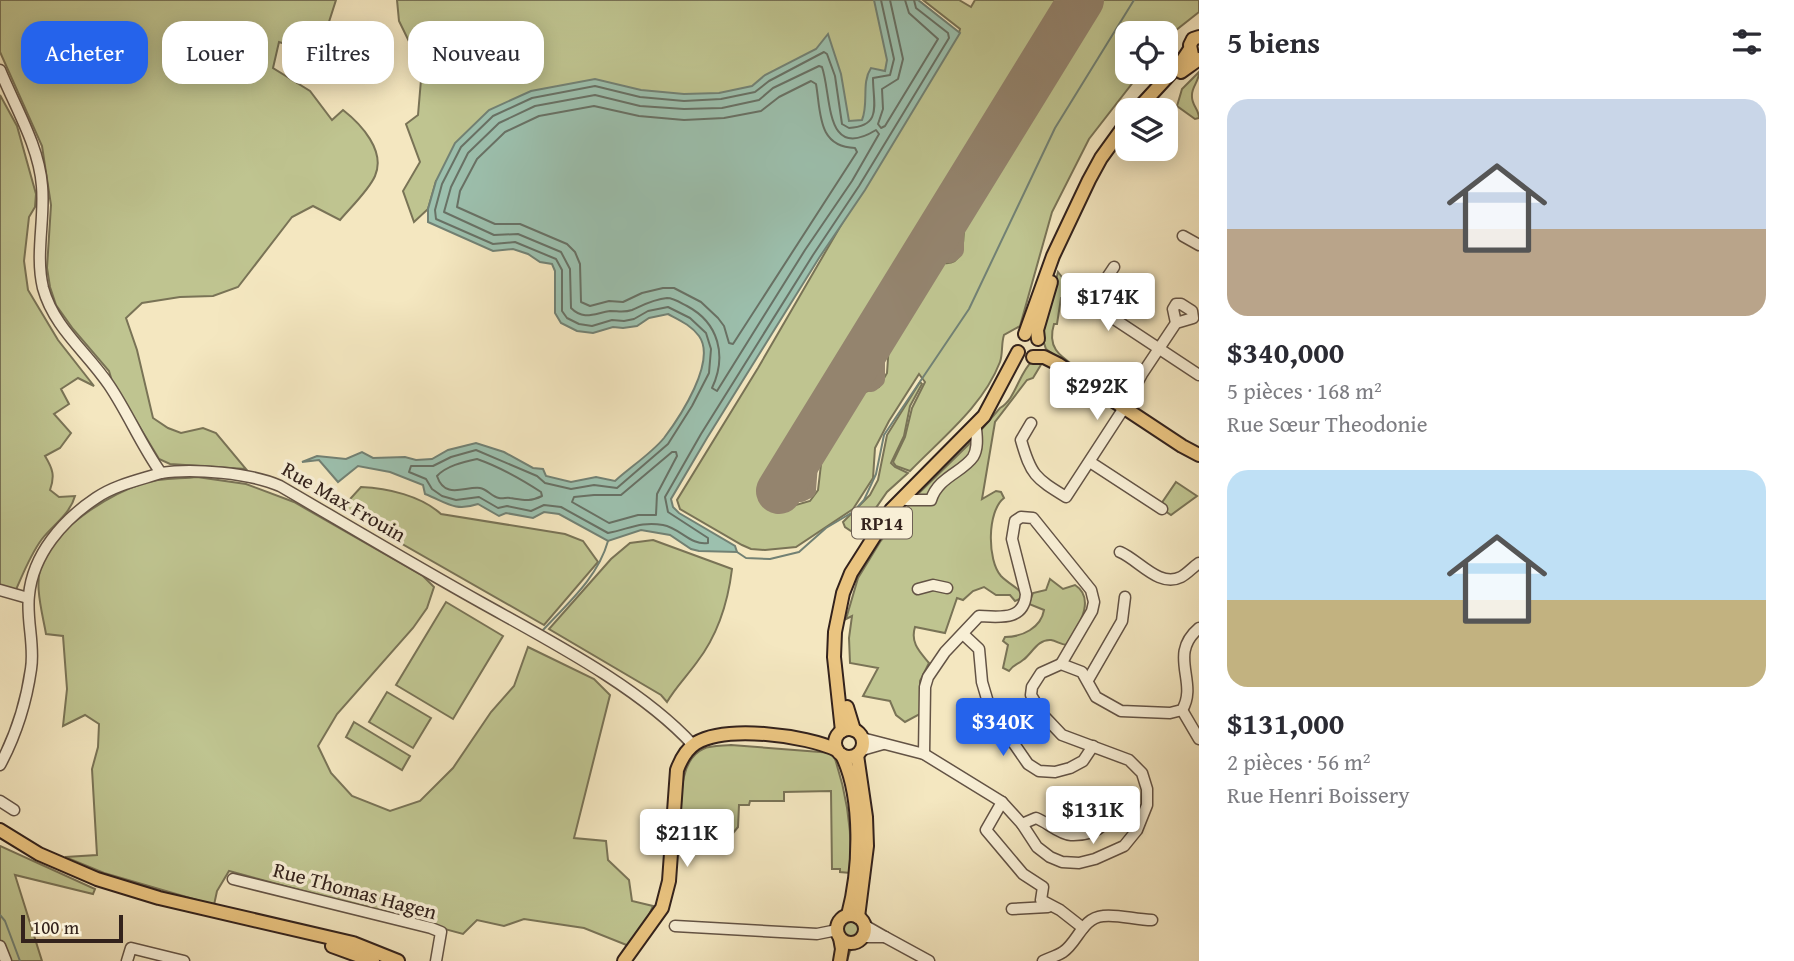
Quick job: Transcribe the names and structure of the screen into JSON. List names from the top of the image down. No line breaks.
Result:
{"streets":{"main road":["RP14"],"street":["Rue Max Frouin","Rue Thomas Hagen"]},"scale_bar":"100 m","page":{"heading":"5 biens","chip":["Acheter","Louer","Filtres","Nouveau"],"list":[{"name":"$340,000","note":"5 pièces · 168 m² · Rue Sœur Theodonie"},{"name":"$131,000","note":"2 pièces · 56 m² · Rue Henri Boissery"}],"price":["$174K","$292K","$340K","$131K","$211K"],"scale":"100 m"}}
